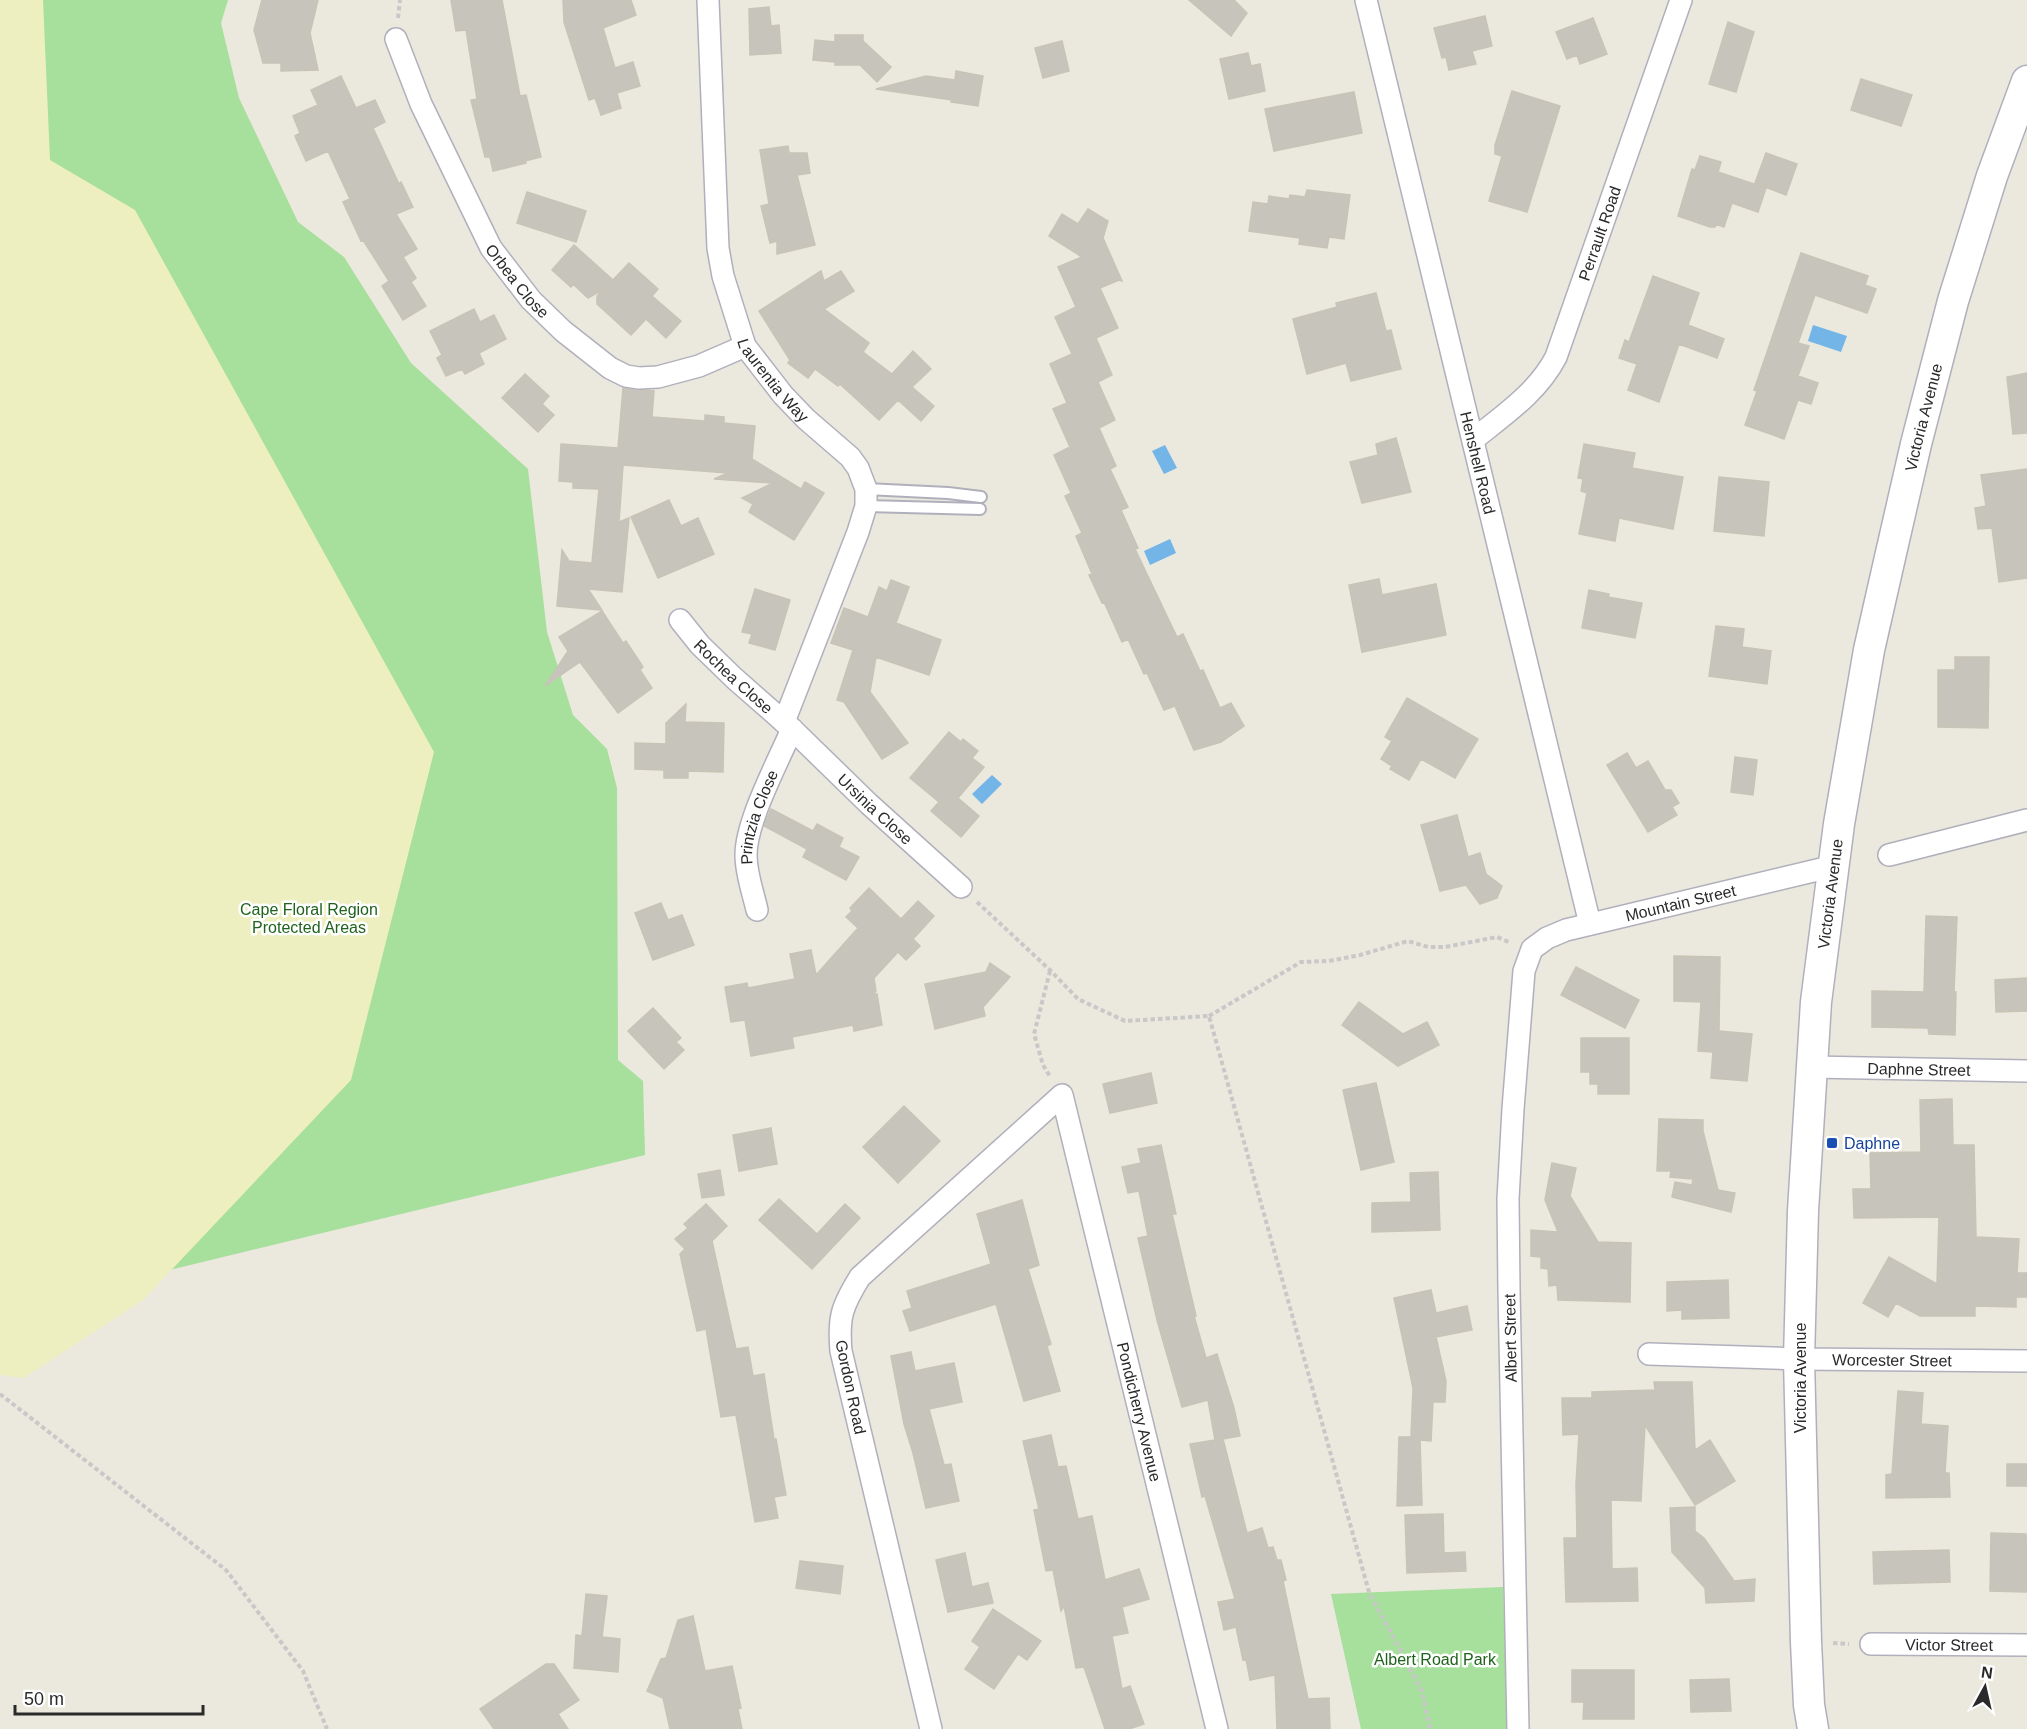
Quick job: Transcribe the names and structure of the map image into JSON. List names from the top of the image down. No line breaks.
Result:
{"streets":{"street":["Perrault Road","Orbea Close","Laurentia Way","Victoria Avenue","Henshell Road","Rochea Close","Ursinia Close","Printzia Close","Mountain Street","Daphne Street","Albert Street","Worcester Street","Gordon Road","Pondicherry Avenue","Victor Street"]},"crossings":[["Perrault Road","Henshell Road"],["Orbea Close","Laurentia Way"],["Victoria Avenue","Mountain Street"],["Victoria Avenue","Daphne Street"],["Victoria Avenue","Worcester Street"],["Henshell Road","Mountain Street"],["Rochea Close","Ursinia Close"],["Rochea Close","Printzia Close"],["Ursinia Close","Printzia Close"],["Mountain Street","Albert Street"],["Gordon Road","Pondicherry Avenue"]],"parks":["Cape Floral Region Protected Areas","Albert Road Park"],"places":{"transit":["Daphne"]},"scale_bar":"50 m","north":"top"}
